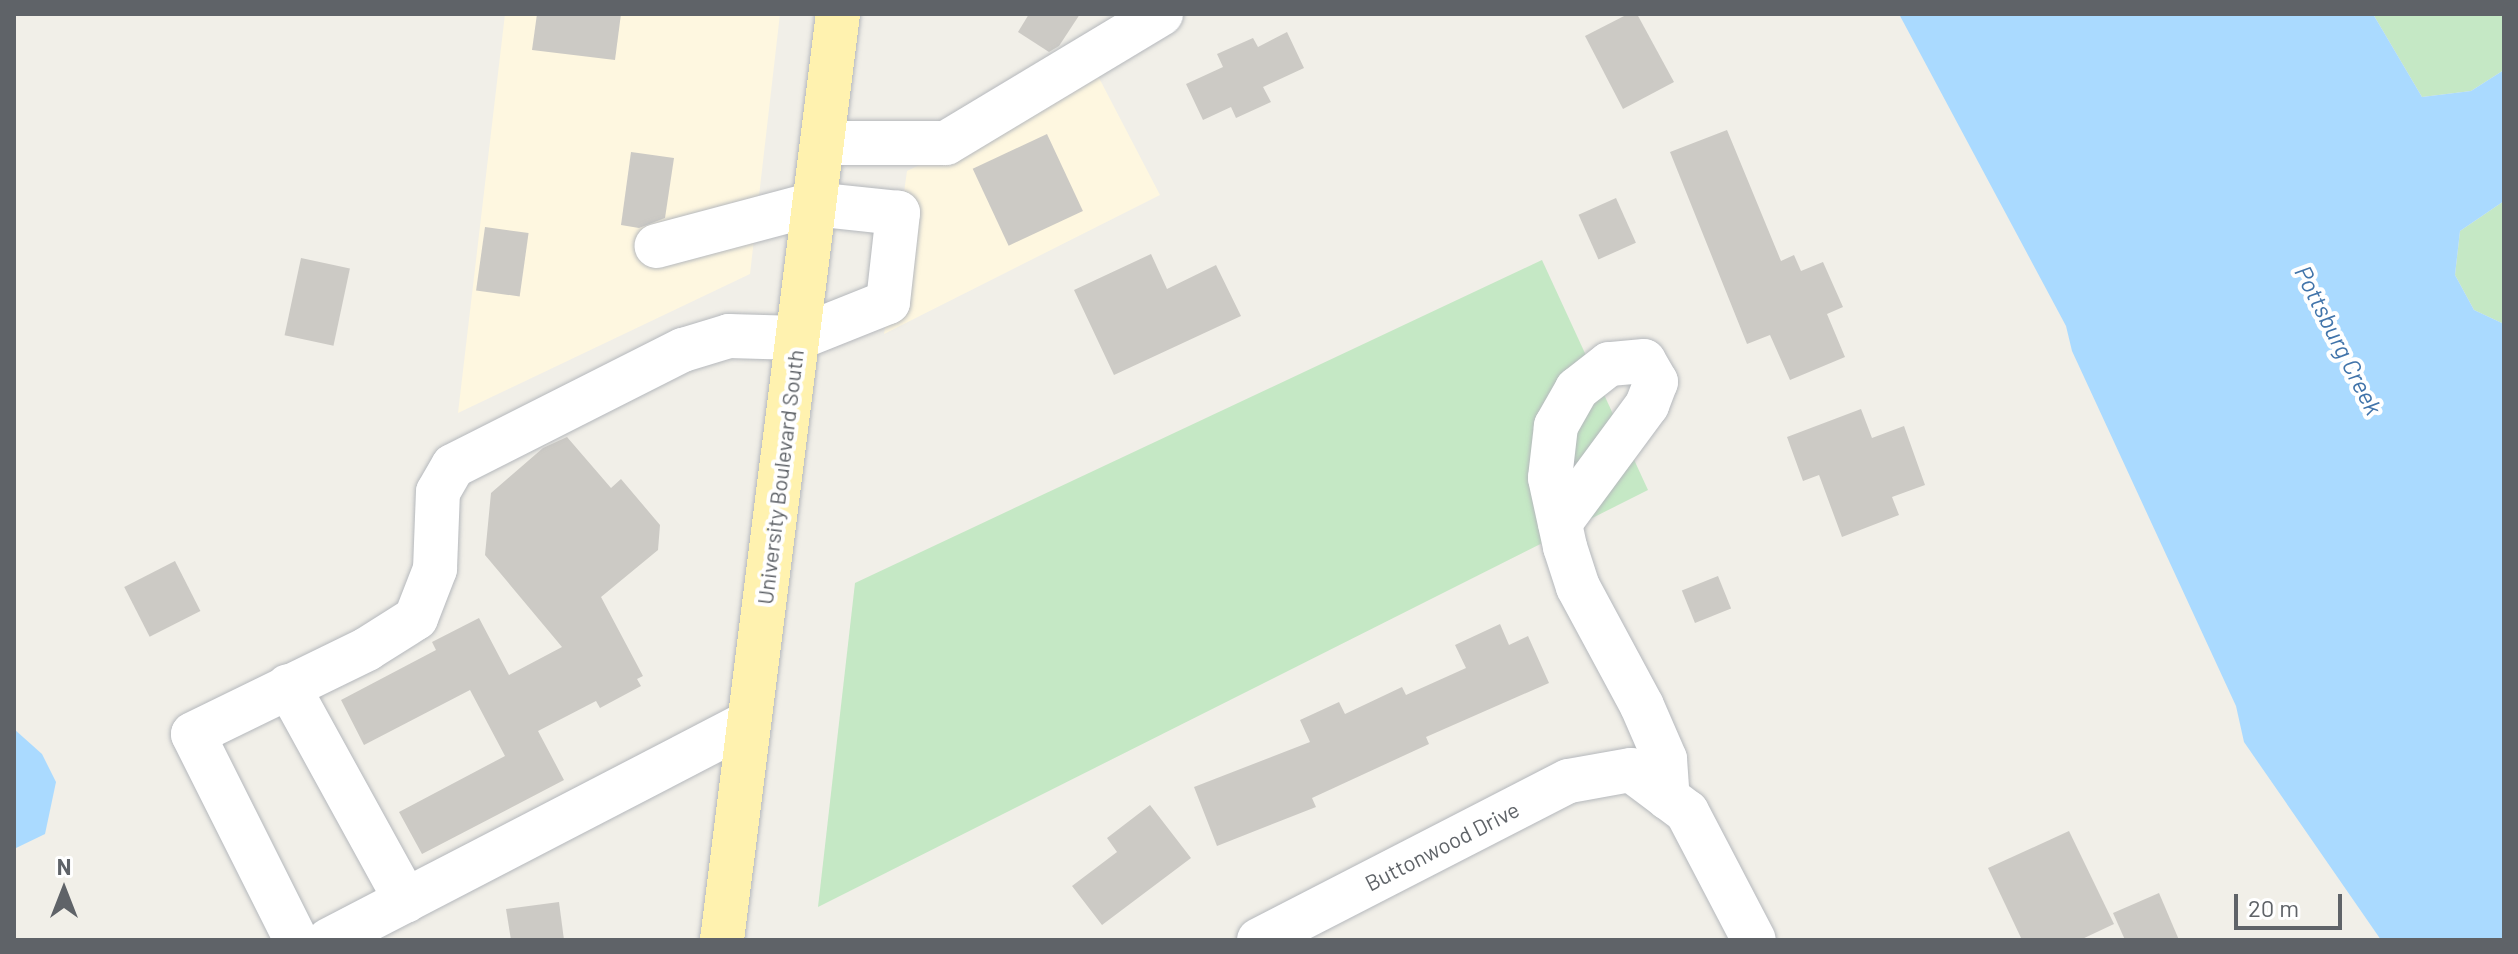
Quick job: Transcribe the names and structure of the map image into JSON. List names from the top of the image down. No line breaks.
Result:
{"streets":{"main road":["University Boulevard South"],"street":["Buttonwood Drive"]},"water":["Pottsburg Creek"],"scale_bar":"20 m","north":"top"}
